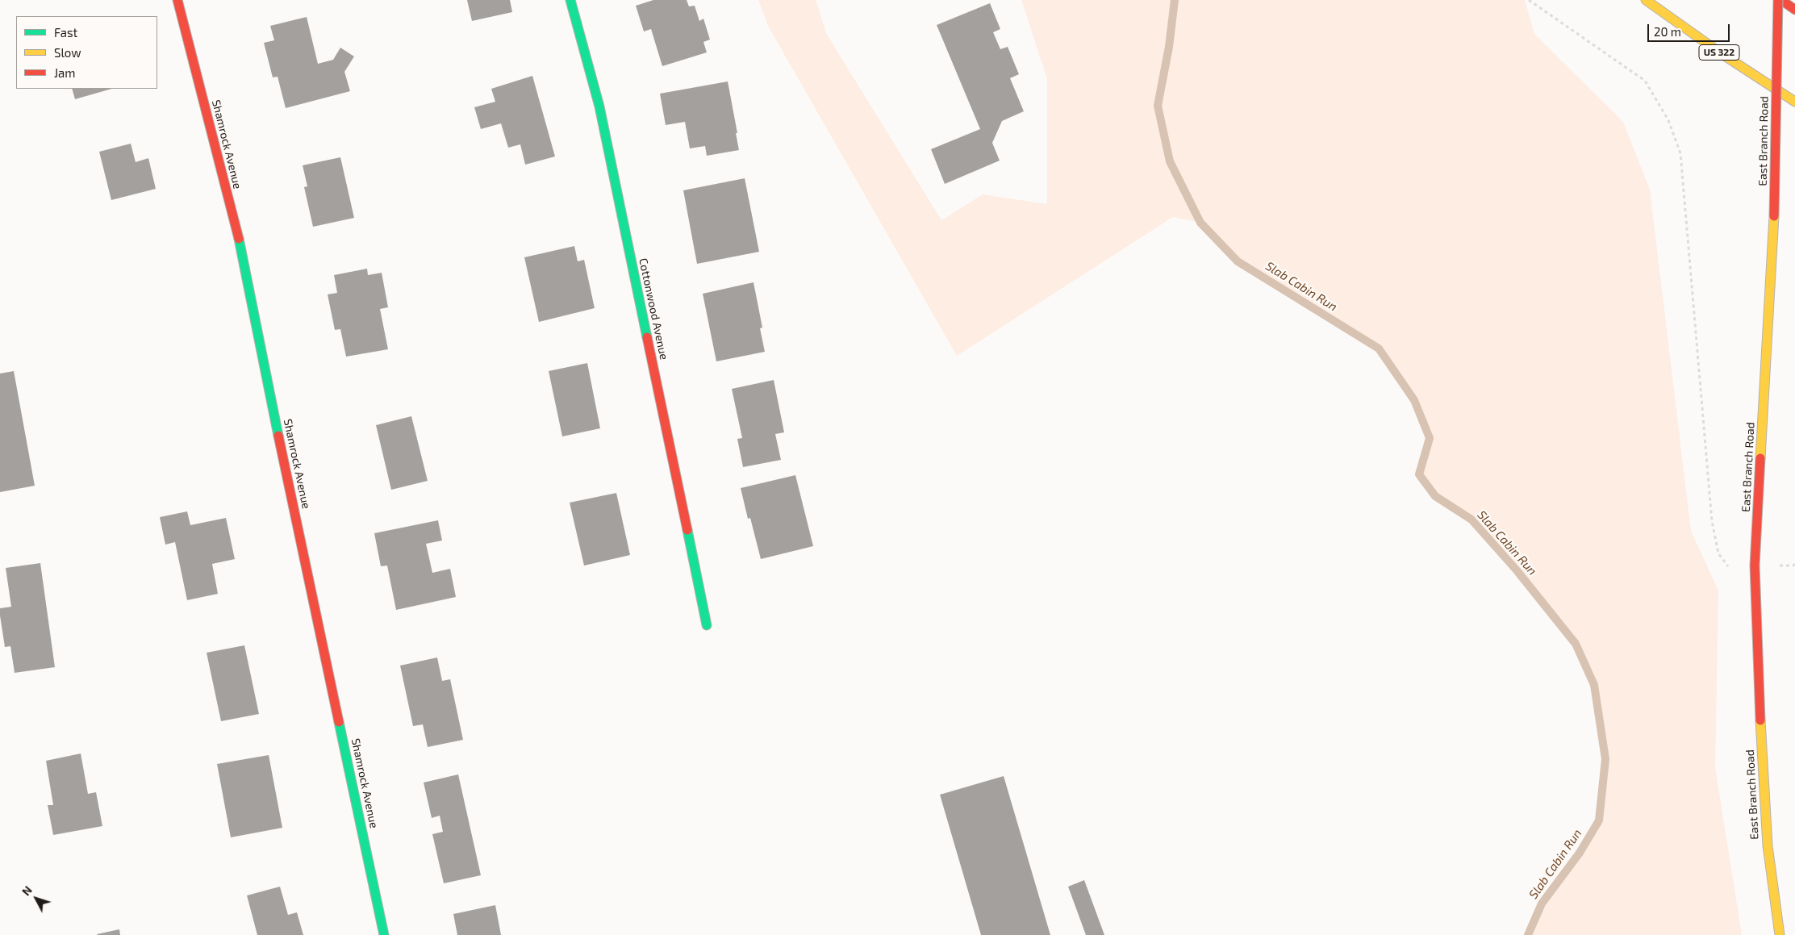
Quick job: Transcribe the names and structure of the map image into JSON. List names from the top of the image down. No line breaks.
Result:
{"streets":{"main road":["US 322","East Branch Road","Shamrock Avenue","Cottonwood Avenue"]},"water":["Slab Cabin Run"],"legend":["Fast","Slow","Jam"],"scale_bar":"20 m","north":"top left"}
